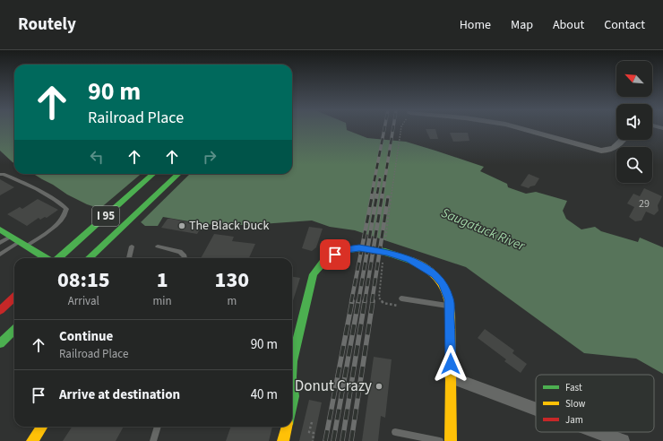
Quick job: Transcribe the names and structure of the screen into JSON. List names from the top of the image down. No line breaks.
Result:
{"streets":{"main road":["I 95"]},"water":["Saugatuck River"],"places":["The Black Duck","Donut Crazy"],"house_numbers":["29"],"legend":["Fast","Slow","Jam"],"north":"top left","page":{"header":"Routely","nav":["Home","Map","About","Contact"],"turn":["90 m","Railroad Place"],"eta":["08:15","Arrival","1","min","130","m"],"list":[{"name":"Continue","note":"Railroad Place","value":"90 m"},{"name":"Arrive at destination","value":"40 m"}]}}
